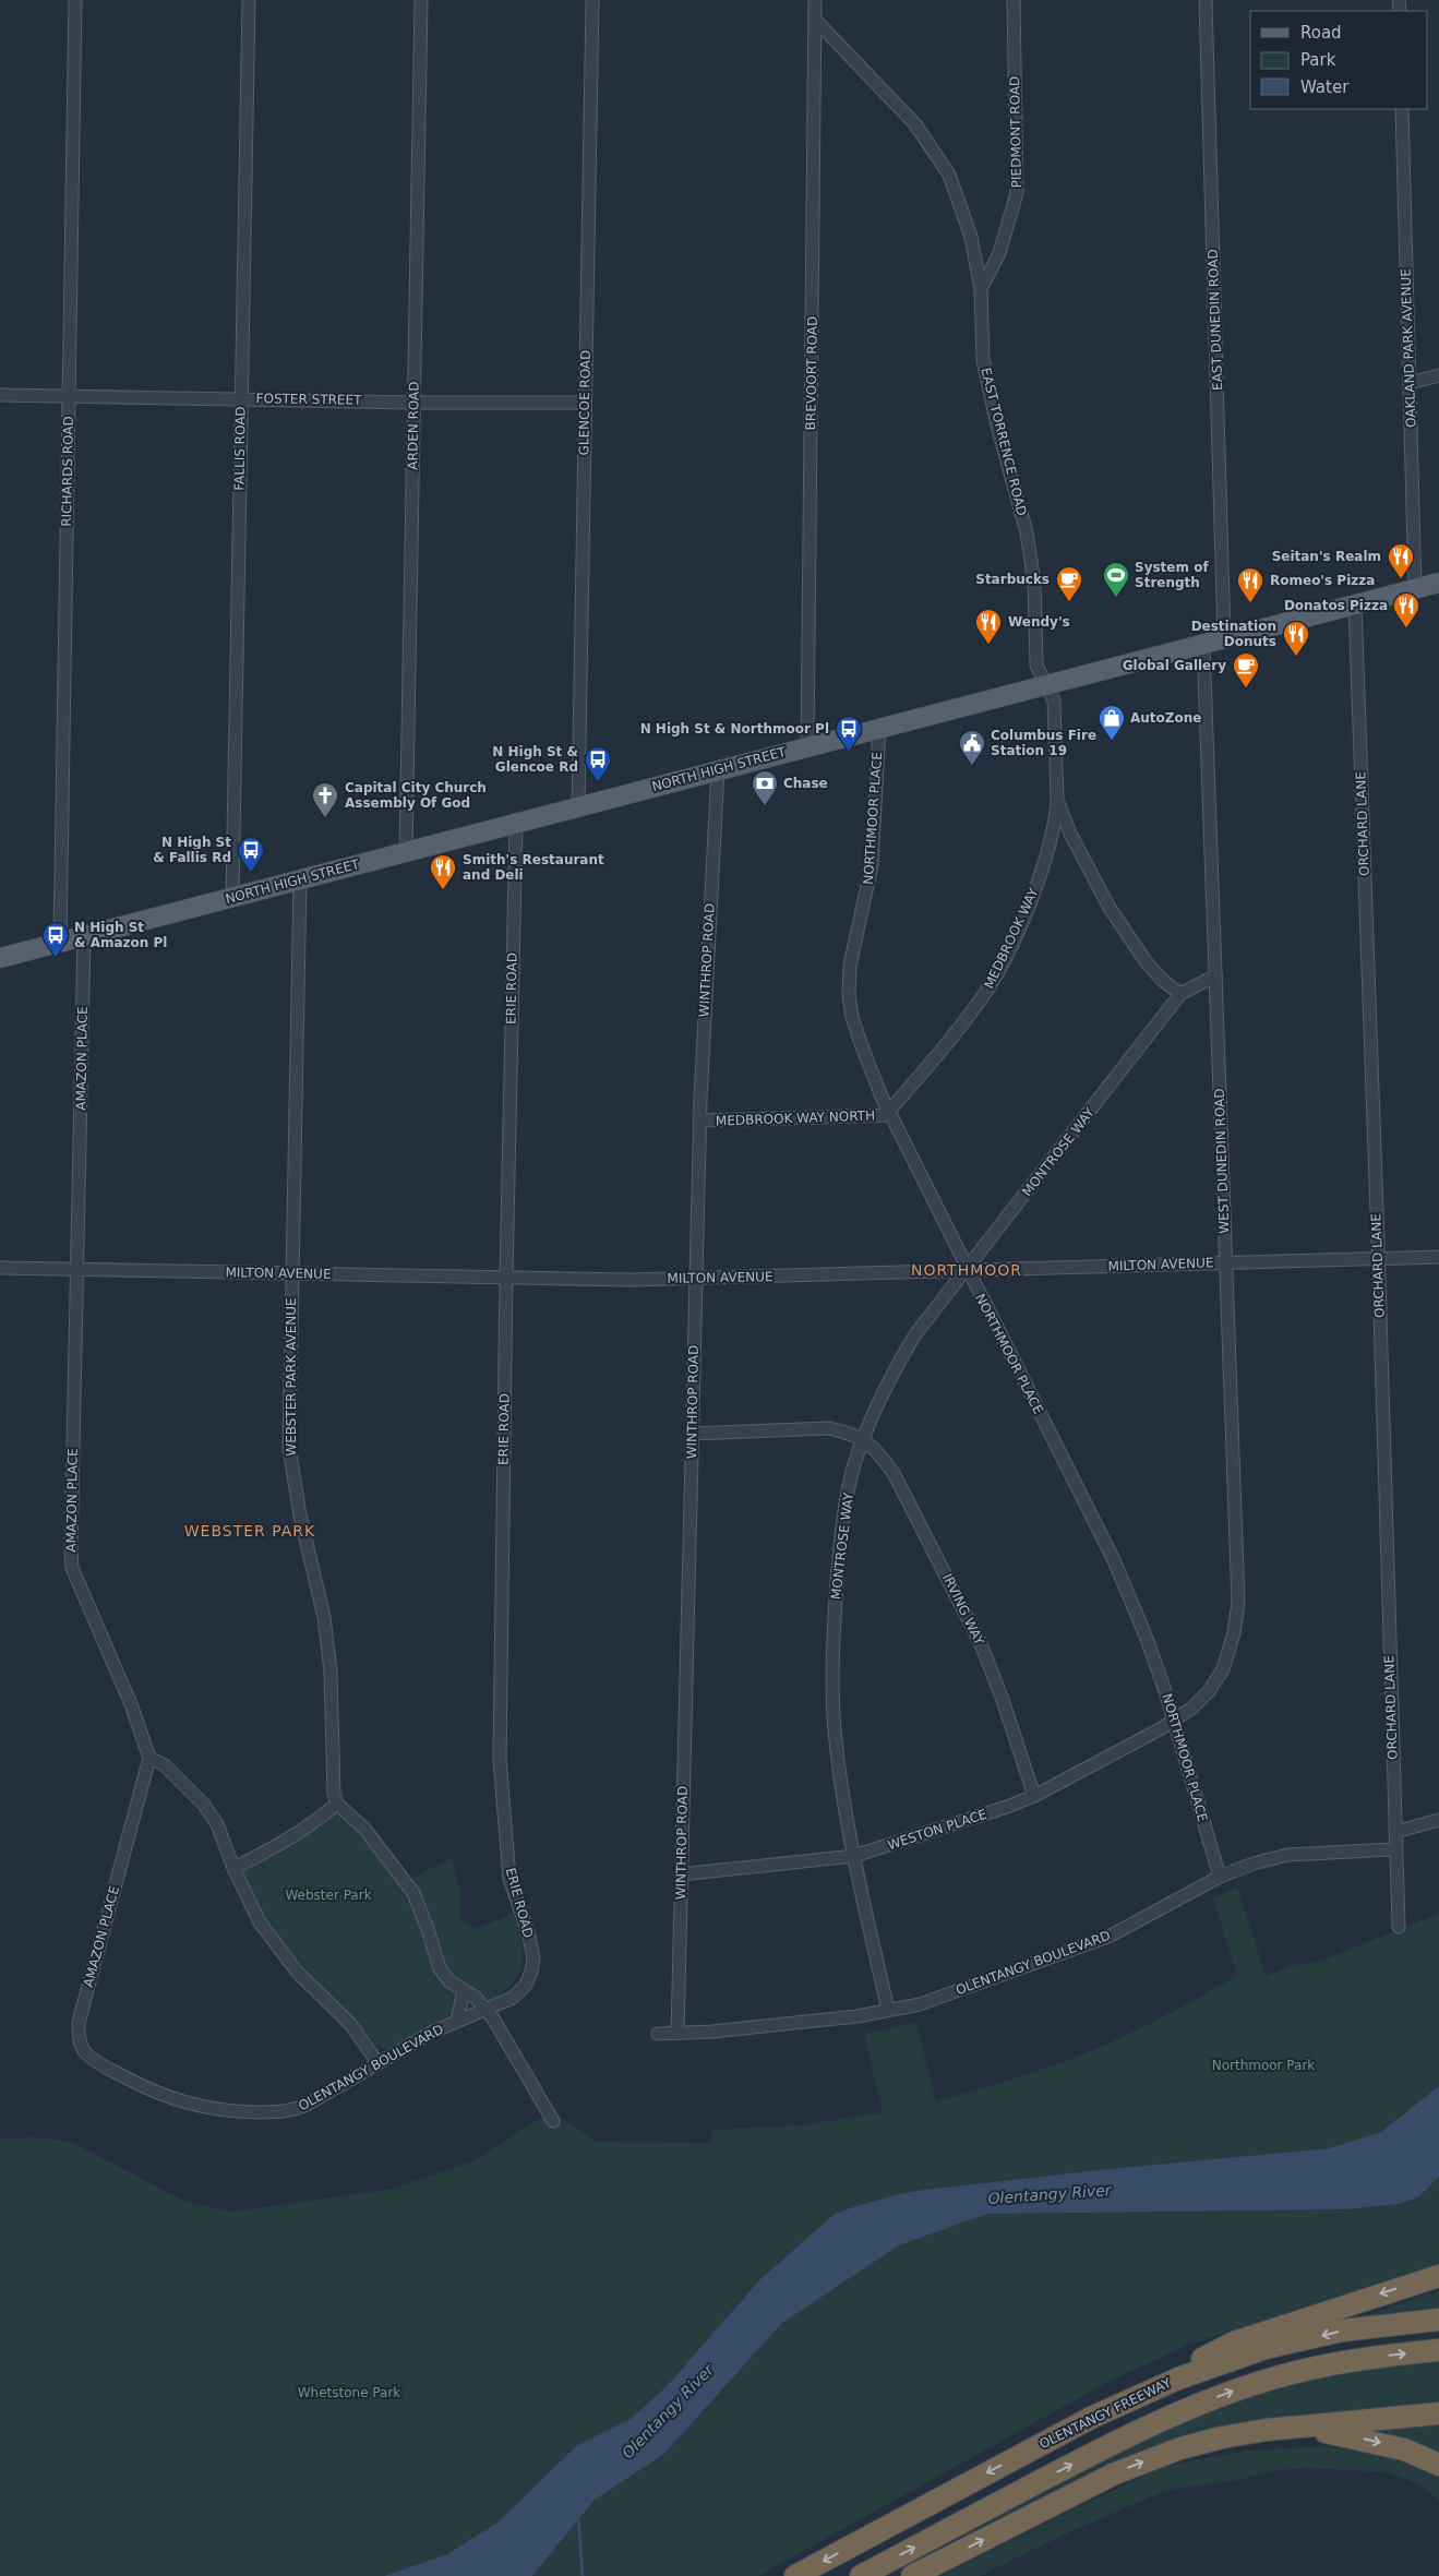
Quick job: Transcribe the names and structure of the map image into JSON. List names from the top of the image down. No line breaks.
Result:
{"streets":{"highway":["OLENTANGY FREEWAY"],"main road":["NORTH HIGH STREET"],"street":["PIEDMONT ROAD","EAST DUNEDIN ROAD","OAKLAND PARK AVENUE","BREVOORT ROAD","FOSTER STREET","GLENCOE ROAD","ARDEN ROAD","EAST TORRENCE ROAD","FALLIS ROAD","RICHARDS ROAD","NORTHMOOR PLACE","ORCHARD LANE","MEDBROOK WAY","WINTHROP ROAD","ERIE ROAD","AMAZON PLACE","MEDBROOK WAY NORTH","MONTROSE WAY","WEST DUNEDIN ROAD","MILTON AVENUE","WEBSTER PARK AVENUE","IRVING WAY","WESTON PLACE","OLENTANGY BOULEVARD"]},"crossings":[["PIEDMONT ROAD","EAST TORRENCE ROAD"],["EAST DUNEDIN ROAD","NORTH HIGH STREET"],["OAKLAND PARK AVENUE","NORTH HIGH STREET"],["BREVOORT ROAD","EAST TORRENCE ROAD"],["BREVOORT ROAD","NORTH HIGH STREET"],["FOSTER STREET","GLENCOE ROAD"],["FOSTER STREET","ARDEN ROAD"],["FOSTER STREET","FALLIS ROAD"],["FOSTER STREET","RICHARDS ROAD"],["GLENCOE ROAD","NORTH HIGH STREET"],["ARDEN ROAD","NORTH HIGH STREET"],["EAST TORRENCE ROAD","NORTH HIGH STREET"],["EAST TORRENCE ROAD","MEDBROOK WAY"],["FALLIS ROAD","NORTH HIGH STREET"],["RICHARDS ROAD","NORTH HIGH STREET"],["NORTH HIGH STREET","NORTHMOOR PLACE"],["NORTH HIGH STREET","ORCHARD LANE"],["NORTH HIGH STREET","WINTHROP ROAD"],["NORTH HIGH STREET","ERIE ROAD"],["NORTH HIGH STREET","AMAZON PLACE"],["NORTH HIGH STREET","WEST DUNEDIN ROAD"],["NORTH HIGH STREET","WEBSTER PARK AVENUE"],["NORTHMOOR PLACE","MEDBROOK WAY"],["NORTHMOOR PLACE","MEDBROOK WAY NORTH"],["NORTHMOOR PLACE","MONTROSE WAY"],["NORTHMOOR PLACE","WEST DUNEDIN ROAD"],["NORTHMOOR PLACE","MILTON AVENUE"],["NORTHMOOR PLACE","WESTON PLACE"],["NORTHMOOR PLACE","OLENTANGY BOULEVARD"],["ORCHARD LANE","MILTON AVENUE"],["ORCHARD LANE","OLENTANGY BOULEVARD"],["MEDBROOK WAY","MEDBROOK WAY NORTH"],["WINTHROP ROAD","MEDBROOK WAY NORTH"],["WINTHROP ROAD","MILTON AVENUE"],["WINTHROP ROAD","WESTON PLACE"],["WINTHROP ROAD","OLENTANGY BOULEVARD"],["ERIE ROAD","MILTON AVENUE"],["ERIE ROAD","OLENTANGY BOULEVARD"],["AMAZON PLACE","MILTON AVENUE"],["AMAZON PLACE","OLENTANGY BOULEVARD"],["MONTROSE WAY","WEST DUNEDIN ROAD"],["MONTROSE WAY","MILTON AVENUE"],["MONTROSE WAY","IRVING WAY"],["MONTROSE WAY","WESTON PLACE"],["MONTROSE WAY","OLENTANGY BOULEVARD"],["WEST DUNEDIN ROAD","MILTON AVENUE"],["WEST DUNEDIN ROAD","WESTON PLACE"],["MILTON AVENUE","WEBSTER PARK AVENUE"],["IRVING WAY","WESTON PLACE"]],"districts":["NORTHMOOR","WEBSTER PARK"],"water":["Olentangy River"],"parks":["Webster Park","Northmoor Park","Whetstone Park"],"places":{"restaurant":["Seitan's Realm","Romeo's Pizza","Donatos Pizza","Wendy's","Destination Donuts","Smith's Restaurant and Deli"],"sports":["System of Strength"],"cafe":["Starbucks","Global Gallery"],"shop":["AutoZone"],"bus stop":["N High St & Northmoor Pl","N High St & Glencoe Rd","N High St & Fallis Rd","N High St & Amazon Pl"],"public building":["Columbus Fire Station 19"],"bank":["Chase"],"church":["Capital City Church Assembly Of God"]},"legend":["Road","Park","Water"]}
